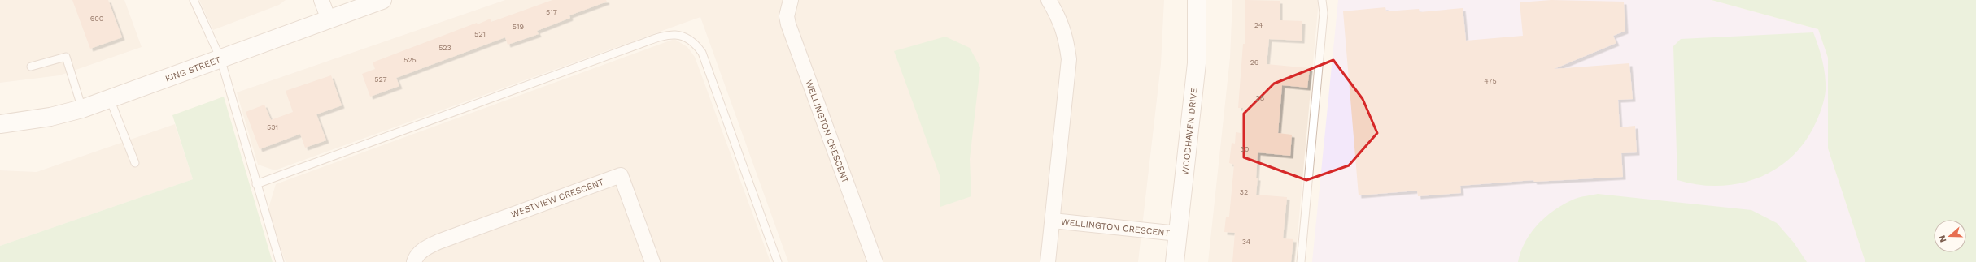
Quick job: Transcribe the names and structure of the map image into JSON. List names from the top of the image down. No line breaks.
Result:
{"streets":{"street":["KING STREET","WELLINGTON CRESCENT","WOODHAVEN DRIVE","WESTVIEW CRESCENT"]},"crossings":[["WELLINGTON CRESCENT","WOODHAVEN DRIVE"]],"house_numbers":["517","600","24","519","521","523","525","26","527","475","28","531","30","32","34"],"north":"left"}
